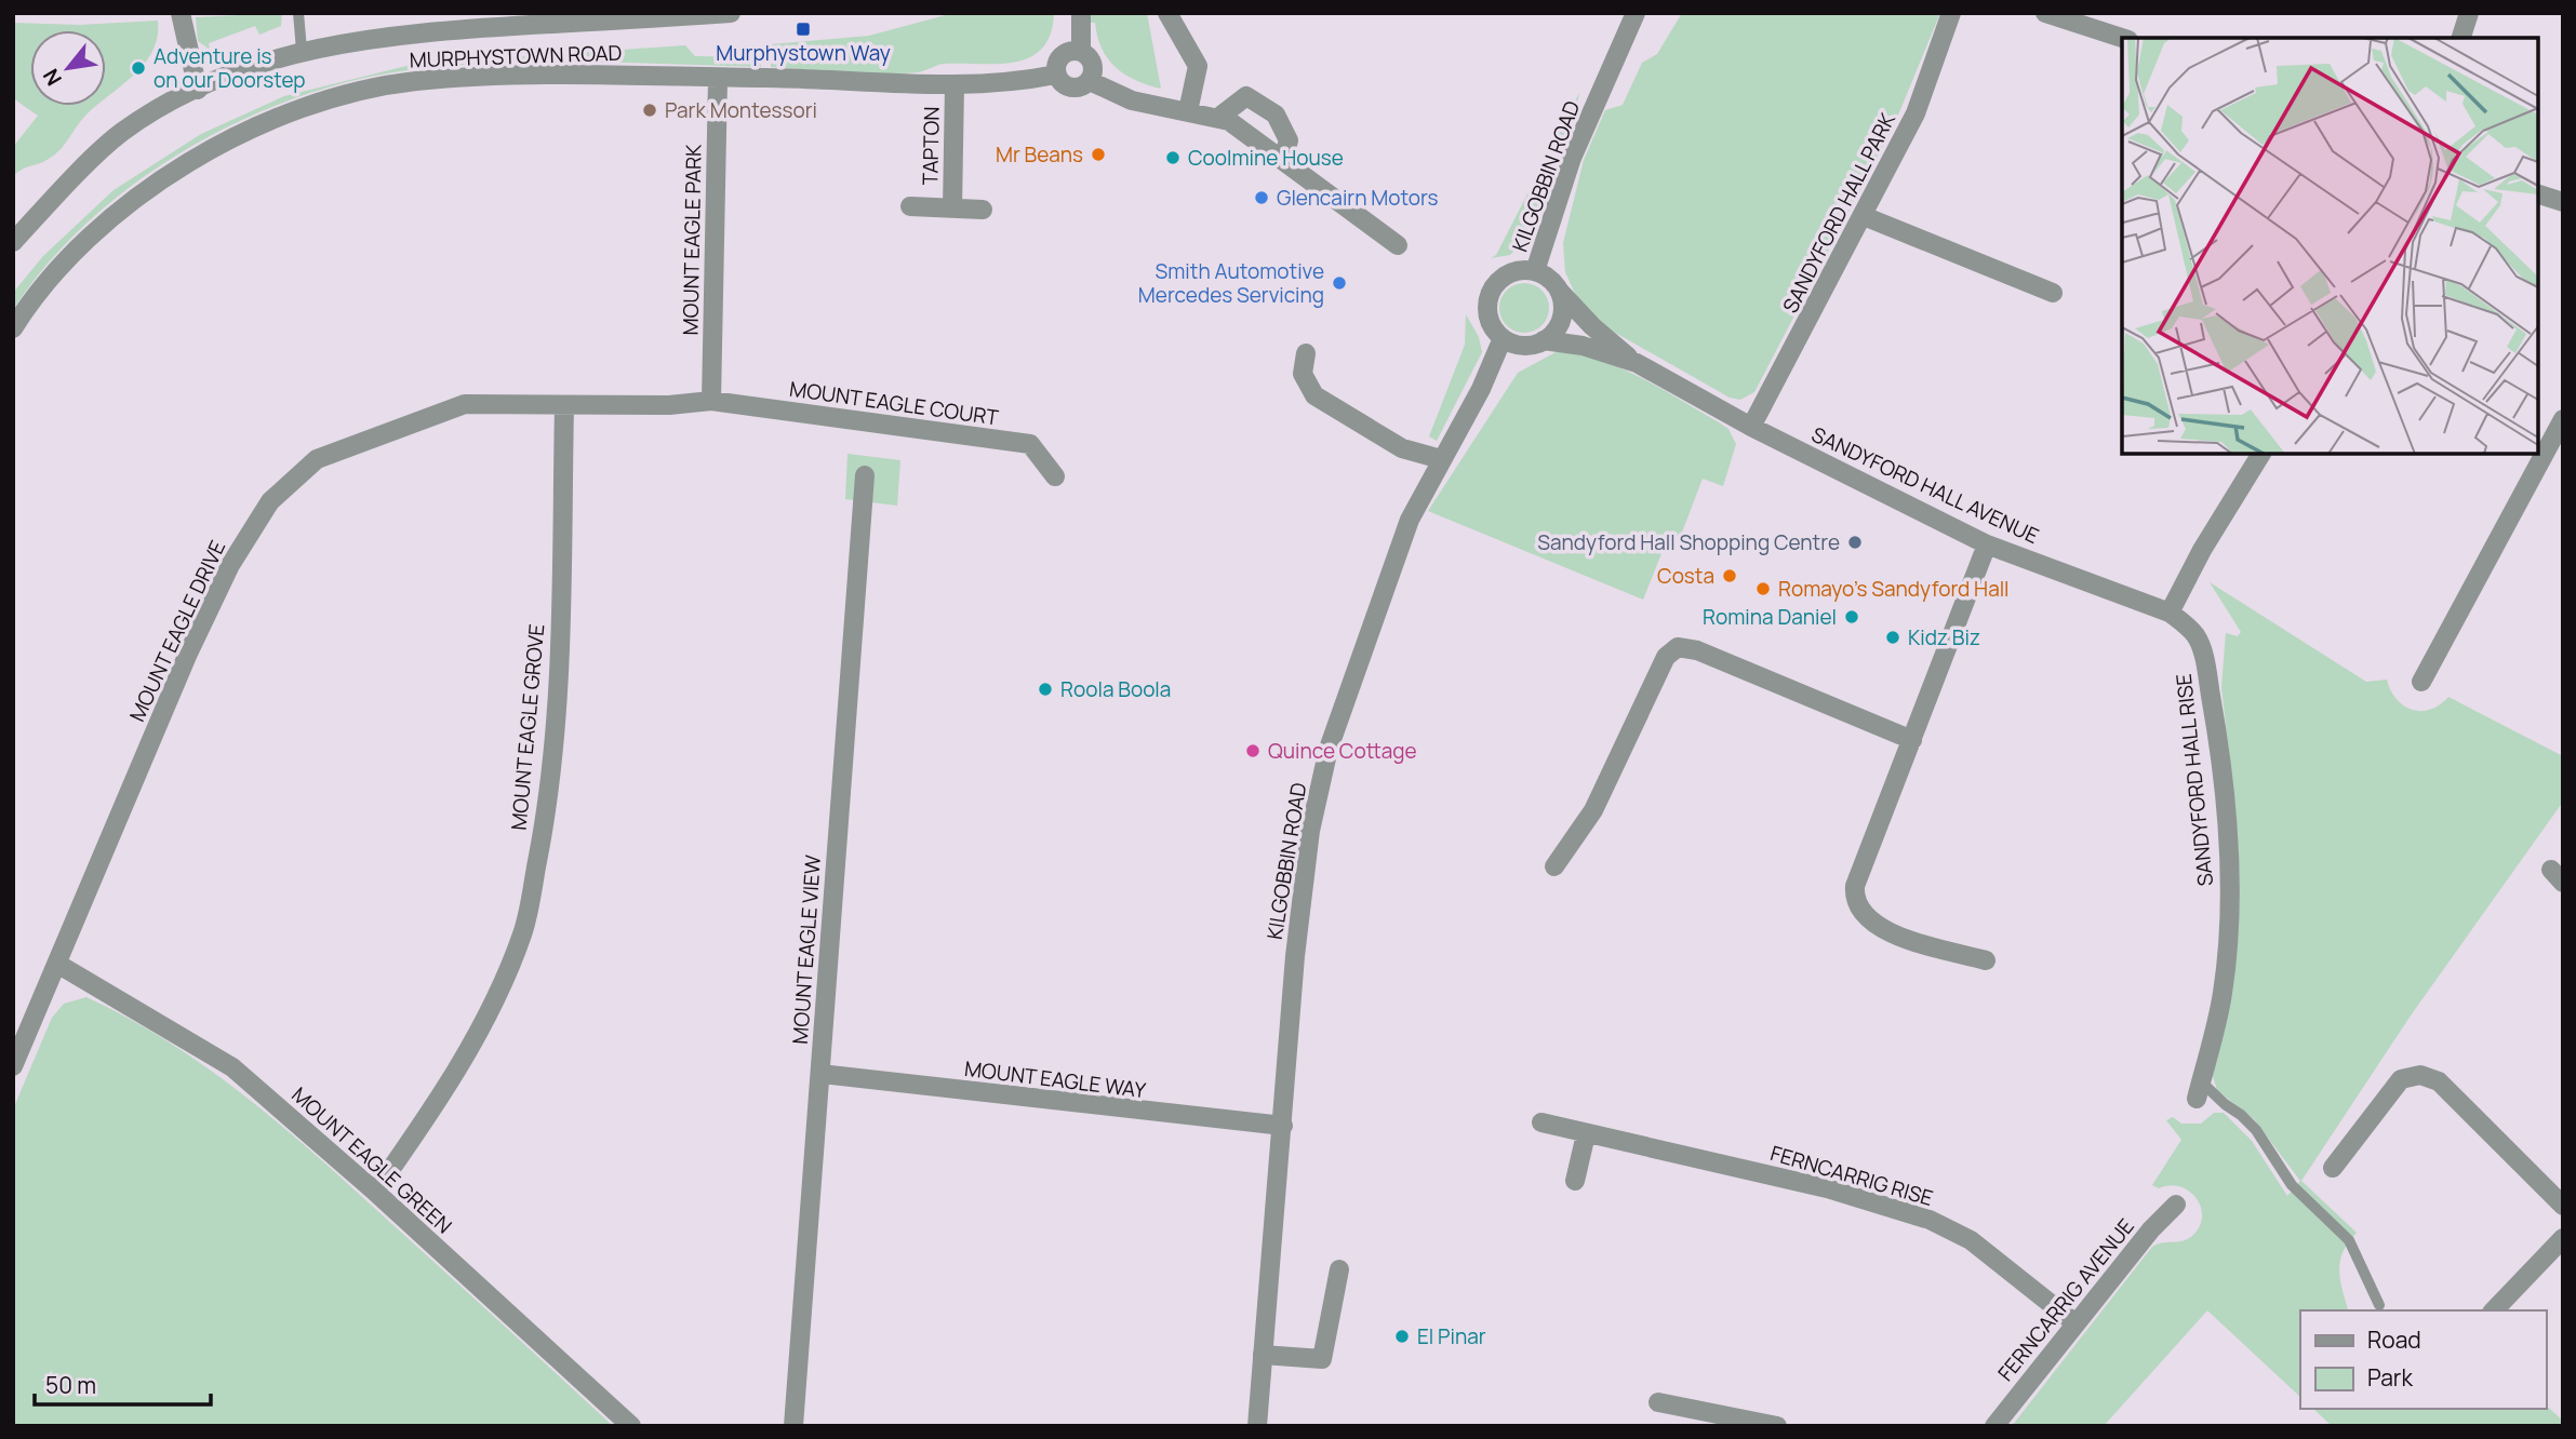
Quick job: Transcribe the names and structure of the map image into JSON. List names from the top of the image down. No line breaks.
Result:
{"streets":{"street":["MURPHYSTOWN ROAD","TAPTON","KILGOBBIN ROAD","SANDYFORD HALL PARK","MOUNT EAGLE PARK","MOUNT EAGLE COURT","SANDYFORD HALL AVENUE","MOUNT EAGLE DRIVE","MOUNT EAGLE GROVE","SANDYFORD HALL RISE","MOUNT EAGLE VIEW","MOUNT EAGLE WAY","MOUNT EAGLE GREEN","FERNCARRIG RISE","FERNCARRIG AVENUE"]},"crossings":[["MURPHYSTOWN ROAD","TAPTON"],["MURPHYSTOWN ROAD","MOUNT EAGLE PARK"],["KILGOBBIN ROAD","SANDYFORD HALL AVENUE"],["KILGOBBIN ROAD","MOUNT EAGLE WAY"],["SANDYFORD HALL PARK","SANDYFORD HALL AVENUE"],["MOUNT EAGLE PARK","MOUNT EAGLE COURT"],["MOUNT EAGLE PARK","MOUNT EAGLE DRIVE"],["MOUNT EAGLE COURT","MOUNT EAGLE DRIVE"],["SANDYFORD HALL AVENUE","SANDYFORD HALL RISE"],["MOUNT EAGLE DRIVE","MOUNT EAGLE GROVE"],["MOUNT EAGLE DRIVE","MOUNT EAGLE GREEN"],["MOUNT EAGLE GROVE","MOUNT EAGLE GREEN"],["MOUNT EAGLE VIEW","MOUNT EAGLE WAY"],["FERNCARRIG RISE","FERNCARRIG AVENUE"]],"places":{"transit":["Murphystown Way"],"other":["Adventure is on our Doorstep","Park Montessori","Mr Beans","Coolmine House","Glencairn Motors","Smith Automotive Mercedes Servicing","Sandyford Hall Shopping Centre","Costa","Romayo's Sandyford Hall","Romina Daniel","Kidz Biz","Roola Boola","Quince Cottage","El Pinar"]},"legend":["Road","Park"],"scale_bar":"50 m","north":"bottom left"}
